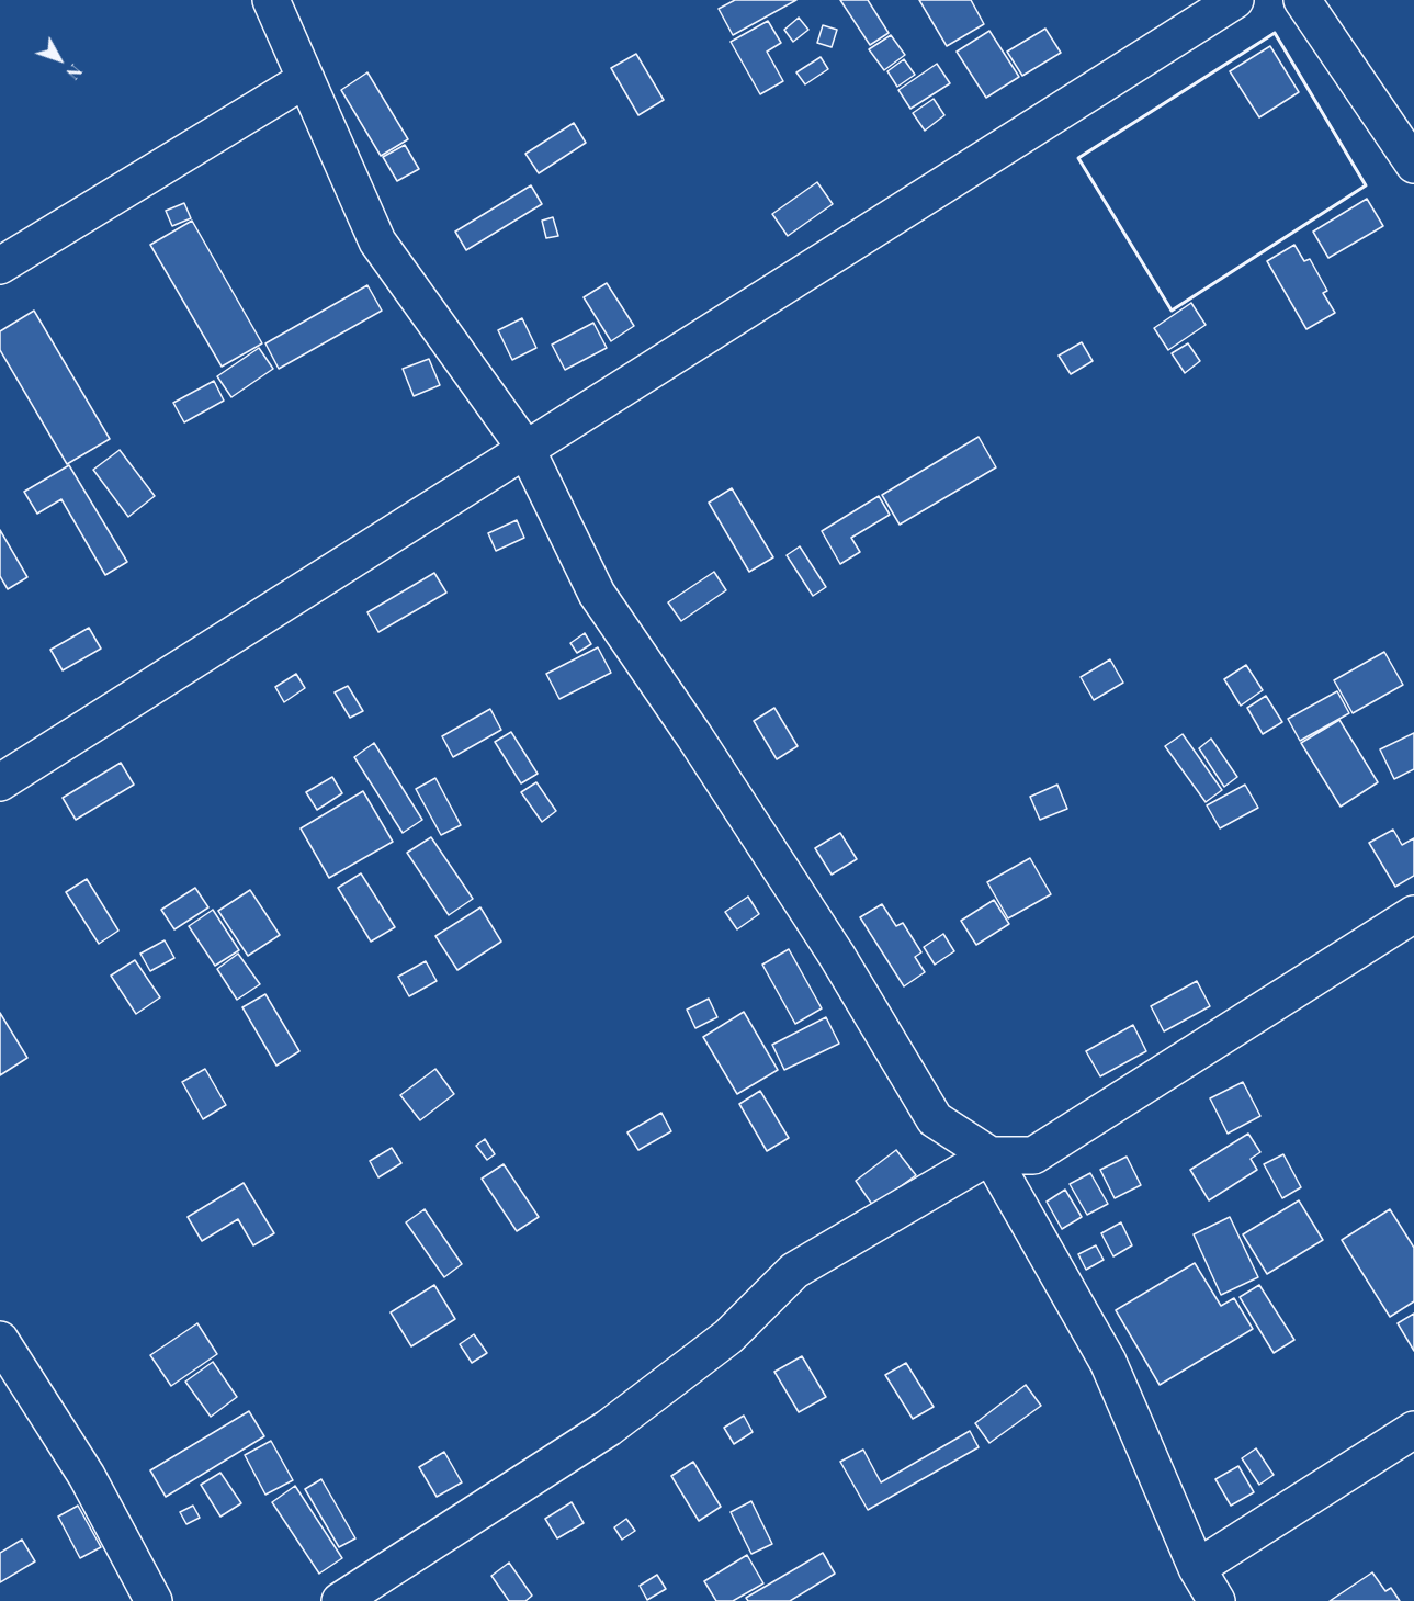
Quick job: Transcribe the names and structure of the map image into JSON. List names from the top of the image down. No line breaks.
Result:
{"north":"bottom right"}
